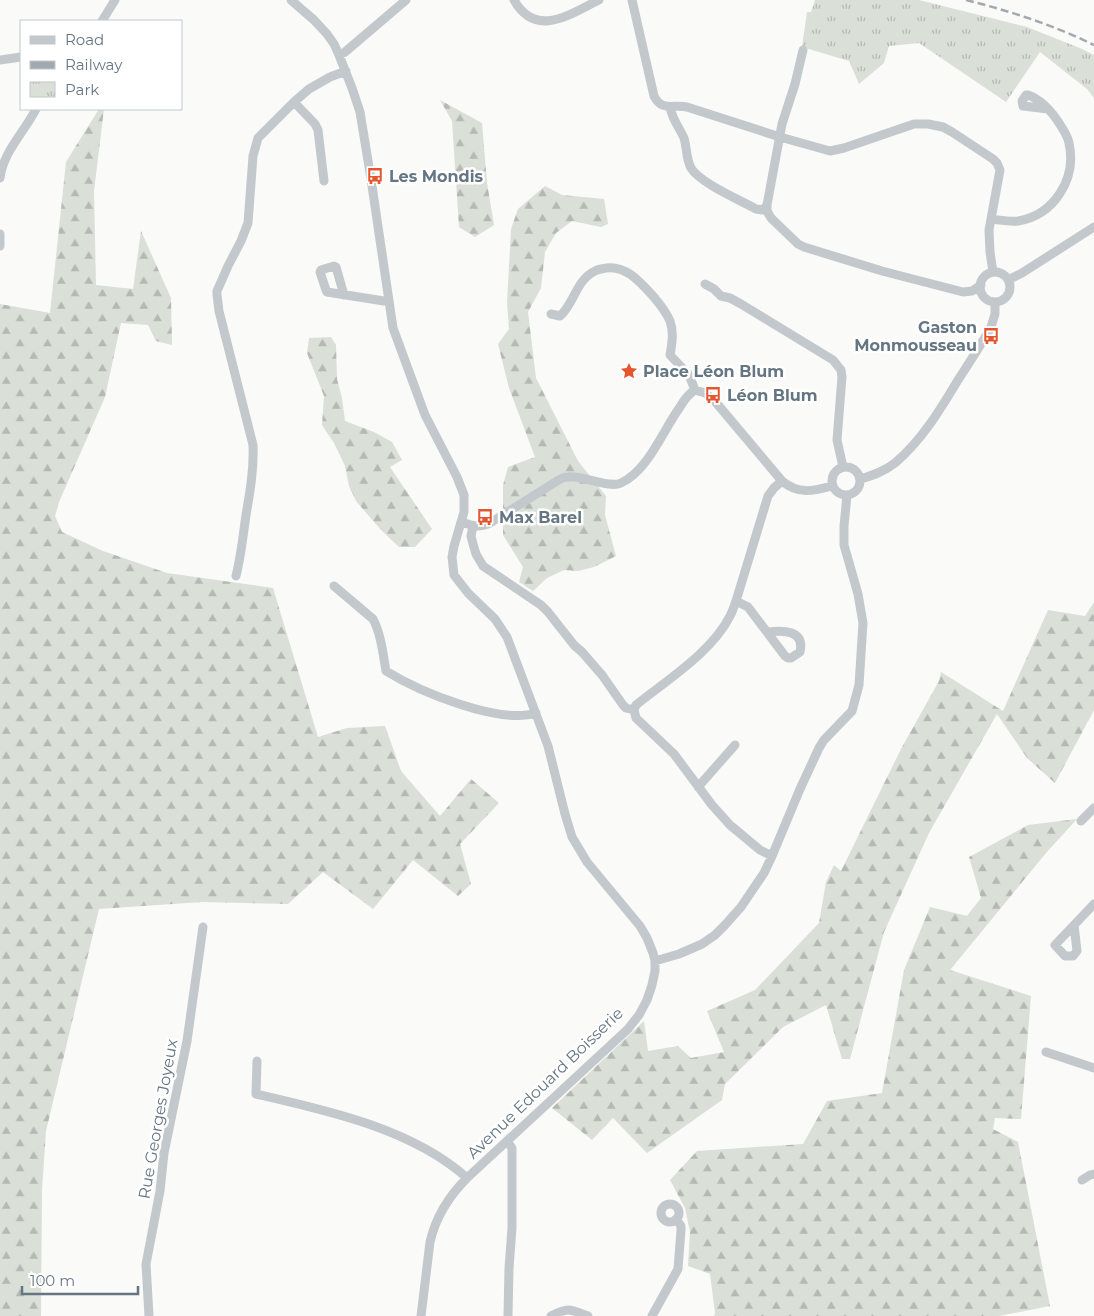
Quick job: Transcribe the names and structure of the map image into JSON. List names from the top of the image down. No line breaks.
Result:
{"streets":{"street":["Avenue Edouard Boisserie","Rue Georges Joyeux"]},"places":{"bus stop":["Les Mondis","Gaston Monmousseau","Léon Blum","Max Barel"],"place":["Place Léon Blum"]},"legend":["Road","Railway","Park"],"scale_bar":"100 m"}
